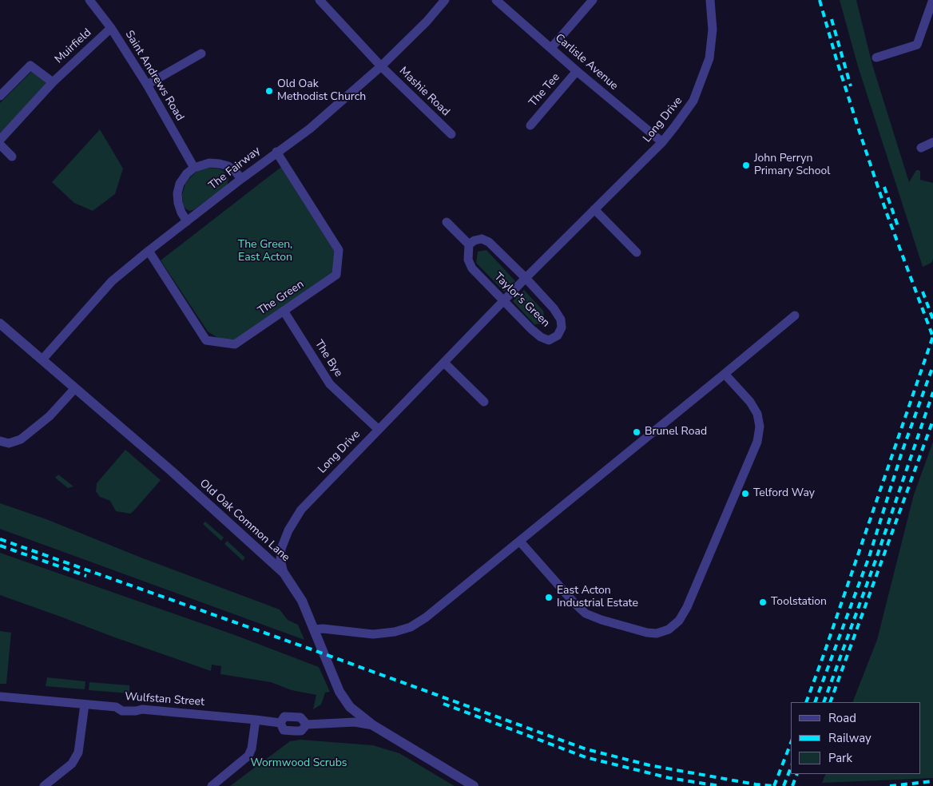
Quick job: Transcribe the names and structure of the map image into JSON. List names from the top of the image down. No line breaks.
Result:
{"streets":{"street":["Muirfield","Carlisle Avenue","Saint Andrews Road","The Tee","Mashie Road","Long Drive","The Fairway","The Green","Taylor's Green","The Bye","Old Oak Common Lane","Wulfstan Street"]},"crossings":[["Muirfield","Saint Andrews Road"],["Carlisle Avenue","The Tee"],["Carlisle Avenue","Long Drive"],["Mashie Road","The Fairway"],["Long Drive","Taylor's Green"],["Long Drive","The Bye"],["Long Drive","Old Oak Common Lane"],["The Fairway","The Green"],["The Fairway","Old Oak Common Lane"],["The Green","The Bye"],["Old Oak Common Lane","Wulfstan Street"]],"parks":["The Green, East Acton","Wormwood Scrubs"],"places":["Old Oak Methodist Church","John Perryn Primary School","Brunel Road","Telford Way","East Acton Industrial Estate","Toolstation"],"legend":["Road","Railway","Park"]}
